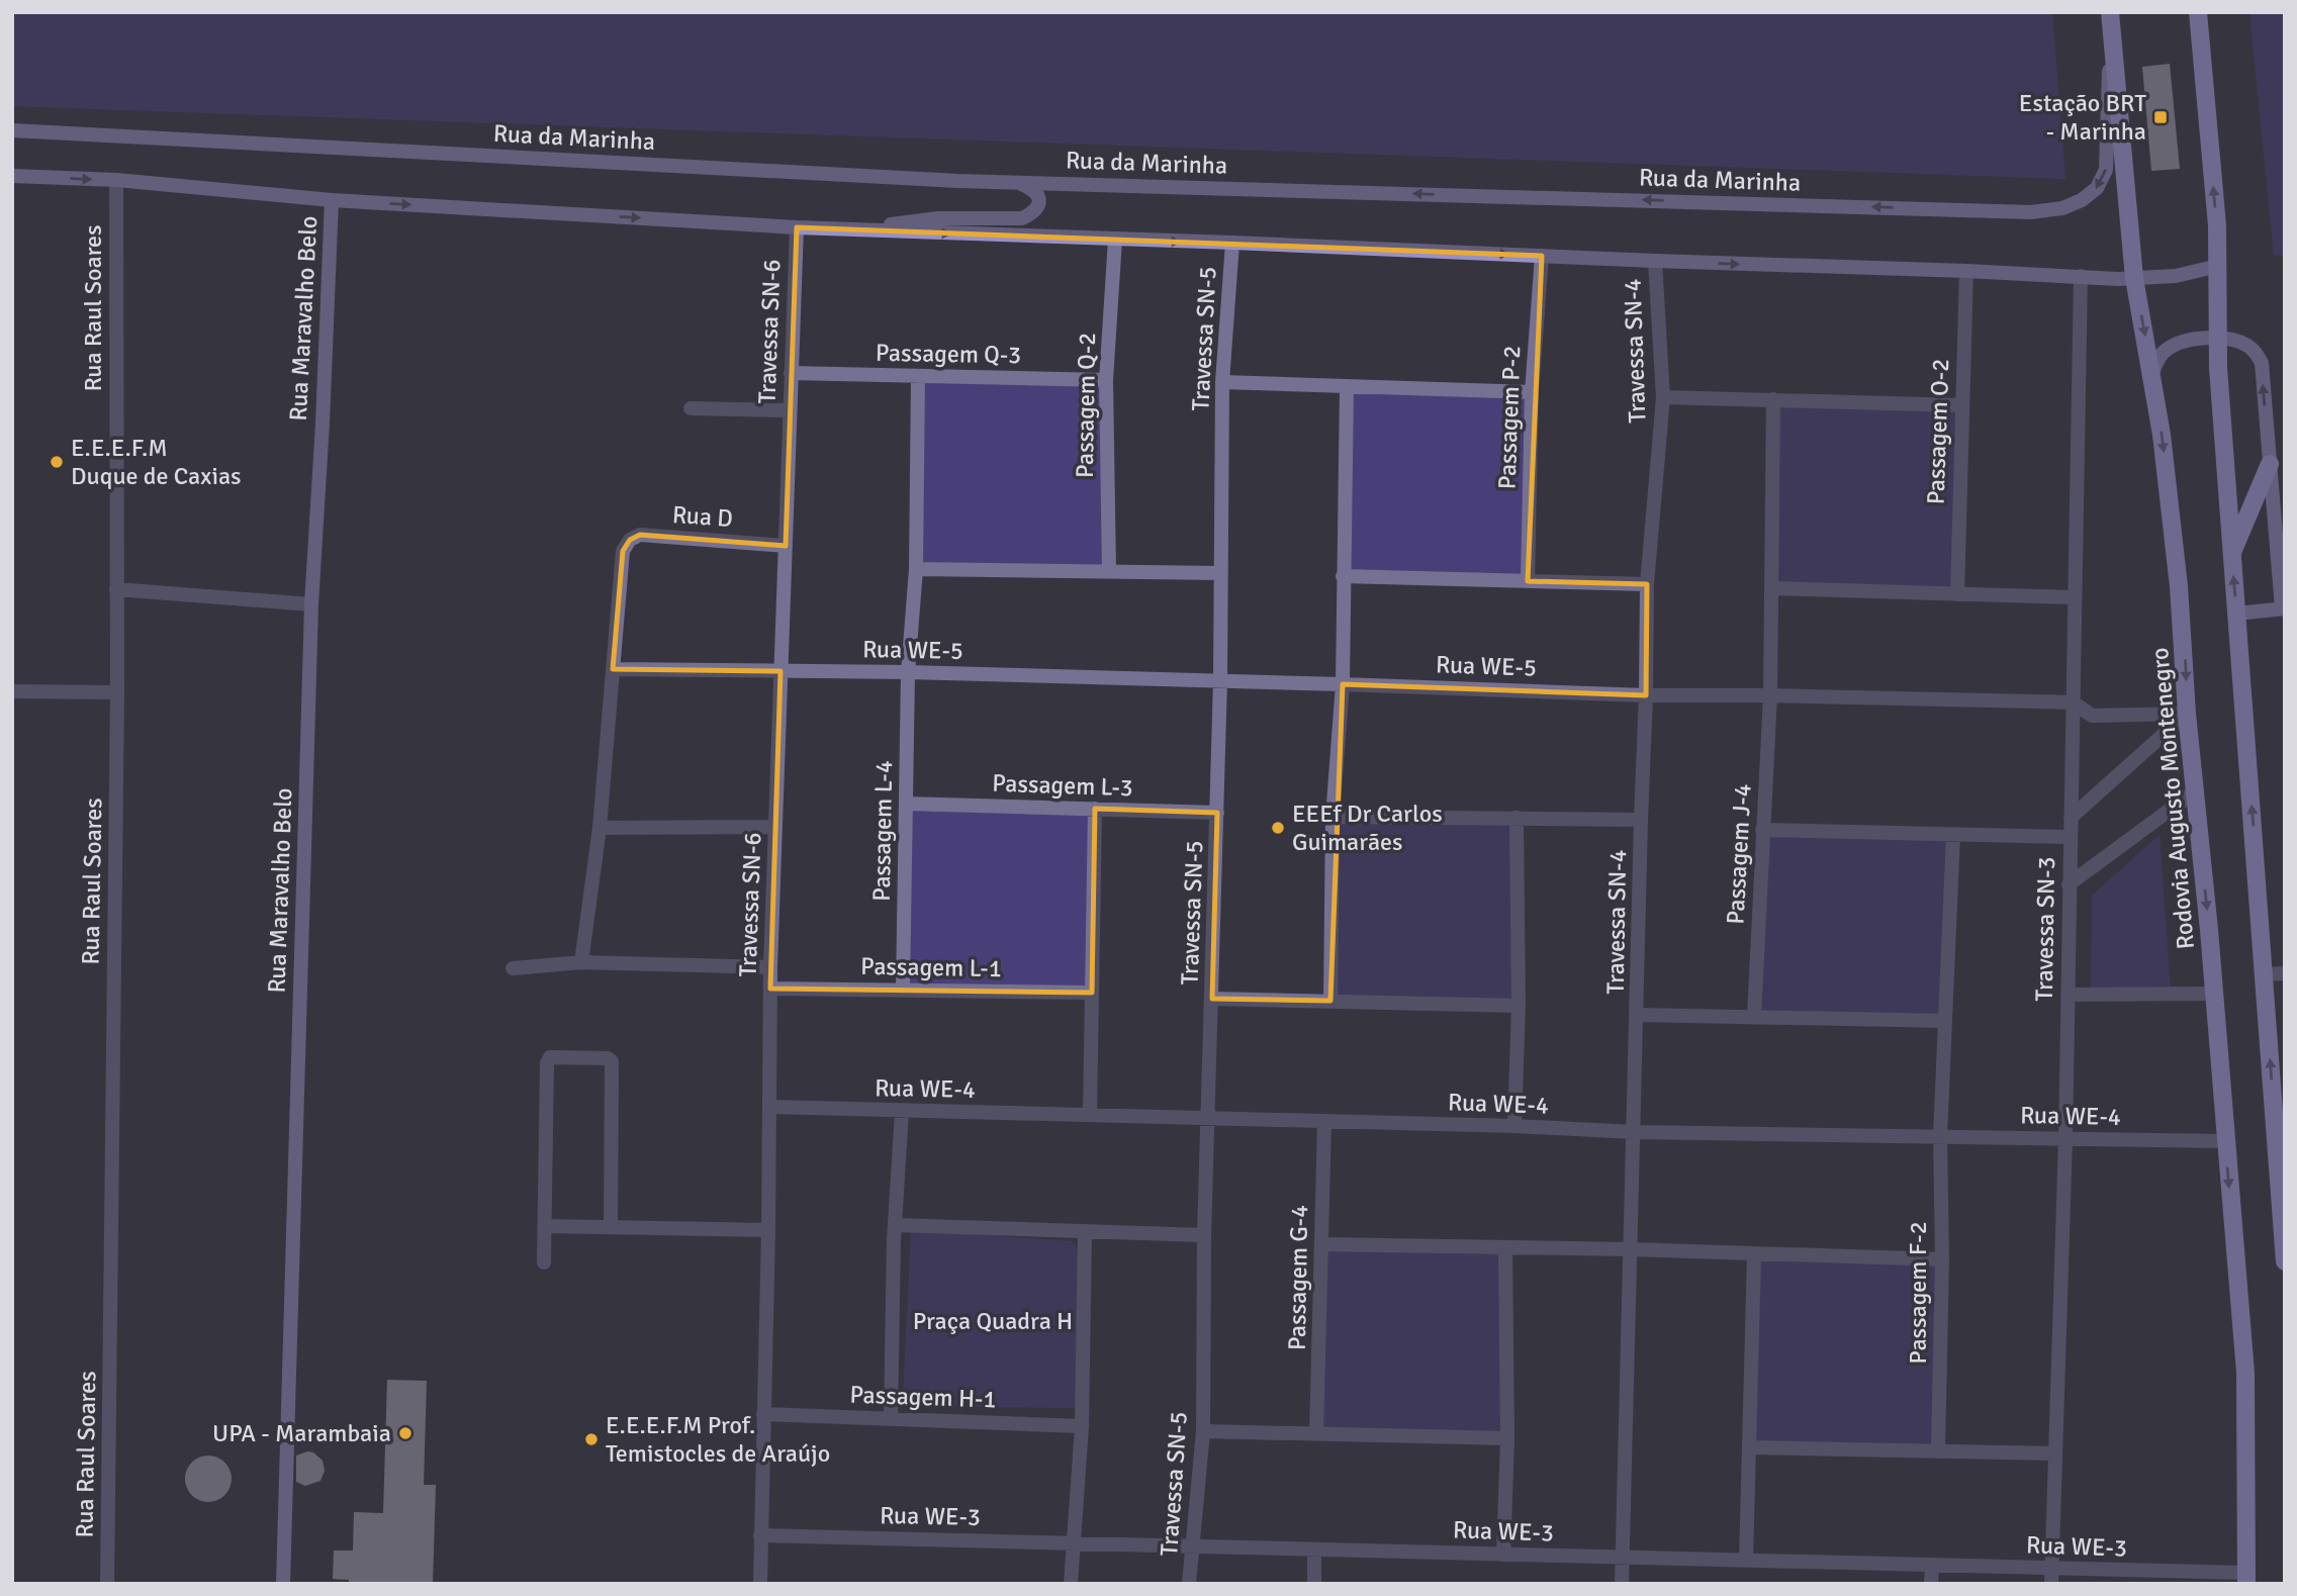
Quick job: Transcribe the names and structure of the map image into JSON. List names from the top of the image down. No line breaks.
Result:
{"streets":{"main road":["Rua da Marinha","Rua Maravalho Belo","Rodovia Augusto Montenegro"],"street":["Rua Raul Soares","Travessa SN-6","Travessa SN-5","Travessa SN-4","Passagem Q-3","Passagem Q-2","Passagem P-2","Passagem O-2","Rua D","Rua WE-5","Passagem L-3","Passagem L-4","Passagem J-4","Travessa SN-3","Passagem L-1","Rua WE-4","Passagem G-4","Passagem F-2","Passagem H-1","Rua WE-3"]},"crossings":[["Rua da Marinha","Rodovia Augusto Montenegro"],["Travessa SN-6","Passagem Q-3"],["Travessa SN-6","Rua D"],["Travessa SN-6","Rua WE-5"],["Travessa SN-6","Passagem L-1"],["Travessa SN-6","Rua WE-4"],["Travessa SN-6","Passagem H-1"],["Travessa SN-6","Rua WE-3"],["Travessa SN-5","Rua WE-5"],["Travessa SN-5","Passagem L-3"],["Travessa SN-5","Rua WE-4"],["Travessa SN-5","Rua WE-3"],["Travessa SN-4","Rua WE-5"],["Travessa SN-4","Rua WE-4"],["Travessa SN-4","Rua WE-3"],["Passagem Q-3","Passagem Q-2"],["Passagem Q-3","Passagem L-4"],["Rua D","Rua WE-5"],["Rua WE-5","Rodovia Augusto Montenegro"],["Rua WE-5","Passagem L-4"],["Rua WE-5","Passagem J-4"],["Rua WE-5","Travessa SN-3"],["Passagem L-3","Passagem L-4"],["Rodovia Augusto Montenegro","Rua WE-4"],["Rodovia Augusto Montenegro","Rua WE-3"],["Passagem L-4","Passagem L-1"],["Travessa SN-3","Rua WE-4"],["Travessa SN-3","Rua WE-3"],["Rua WE-4","Passagem G-4"],["Rua WE-4","Passagem F-2"]],"parks":["Praça Quadra H"],"places":{"transit":["Estação BRT - Marinha"],"other":["E.E.E.F.M Duque de Caxias","EEEf Dr Carlos Guimarães","UPA - Marambaia","E.E.E.F.M Prof. Temistocles de Araújo"]}}
